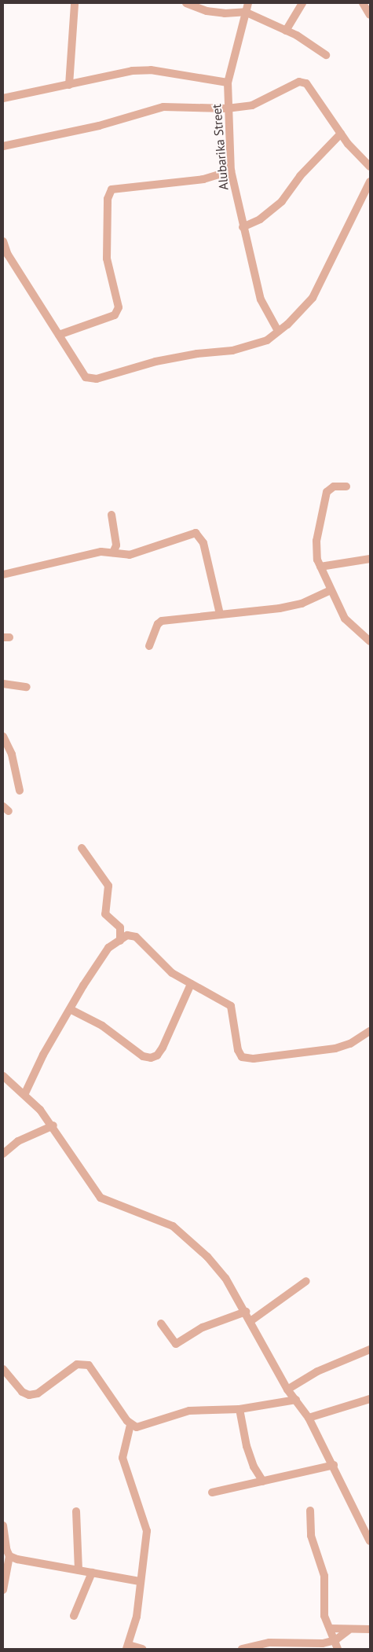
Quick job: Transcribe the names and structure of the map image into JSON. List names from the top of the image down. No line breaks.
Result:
{"streets":{"street":["Alubarika Street"]}}
